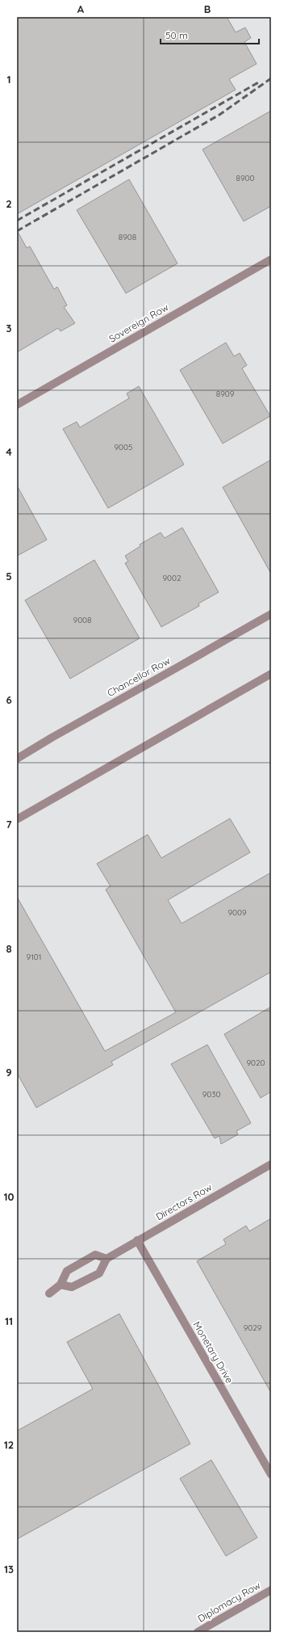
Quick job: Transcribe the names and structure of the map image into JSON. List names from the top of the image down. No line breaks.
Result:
{"streets":{"street":["Sovereign Row","Chancellor Row","Directors Row","Monetary Drive","Diplomacy Row"]},"crossings":[["Directors Row","Monetary Drive"]],"house_numbers":["8900","8908","8909","9005","9002","9008","9009","9101","9020","9030","9029"],"scale_bar":"50 m","grid":{"columns":["A","B"],"rows":["1","2","3","4","5","6","7","8","9","10","11","12","13"]}}
